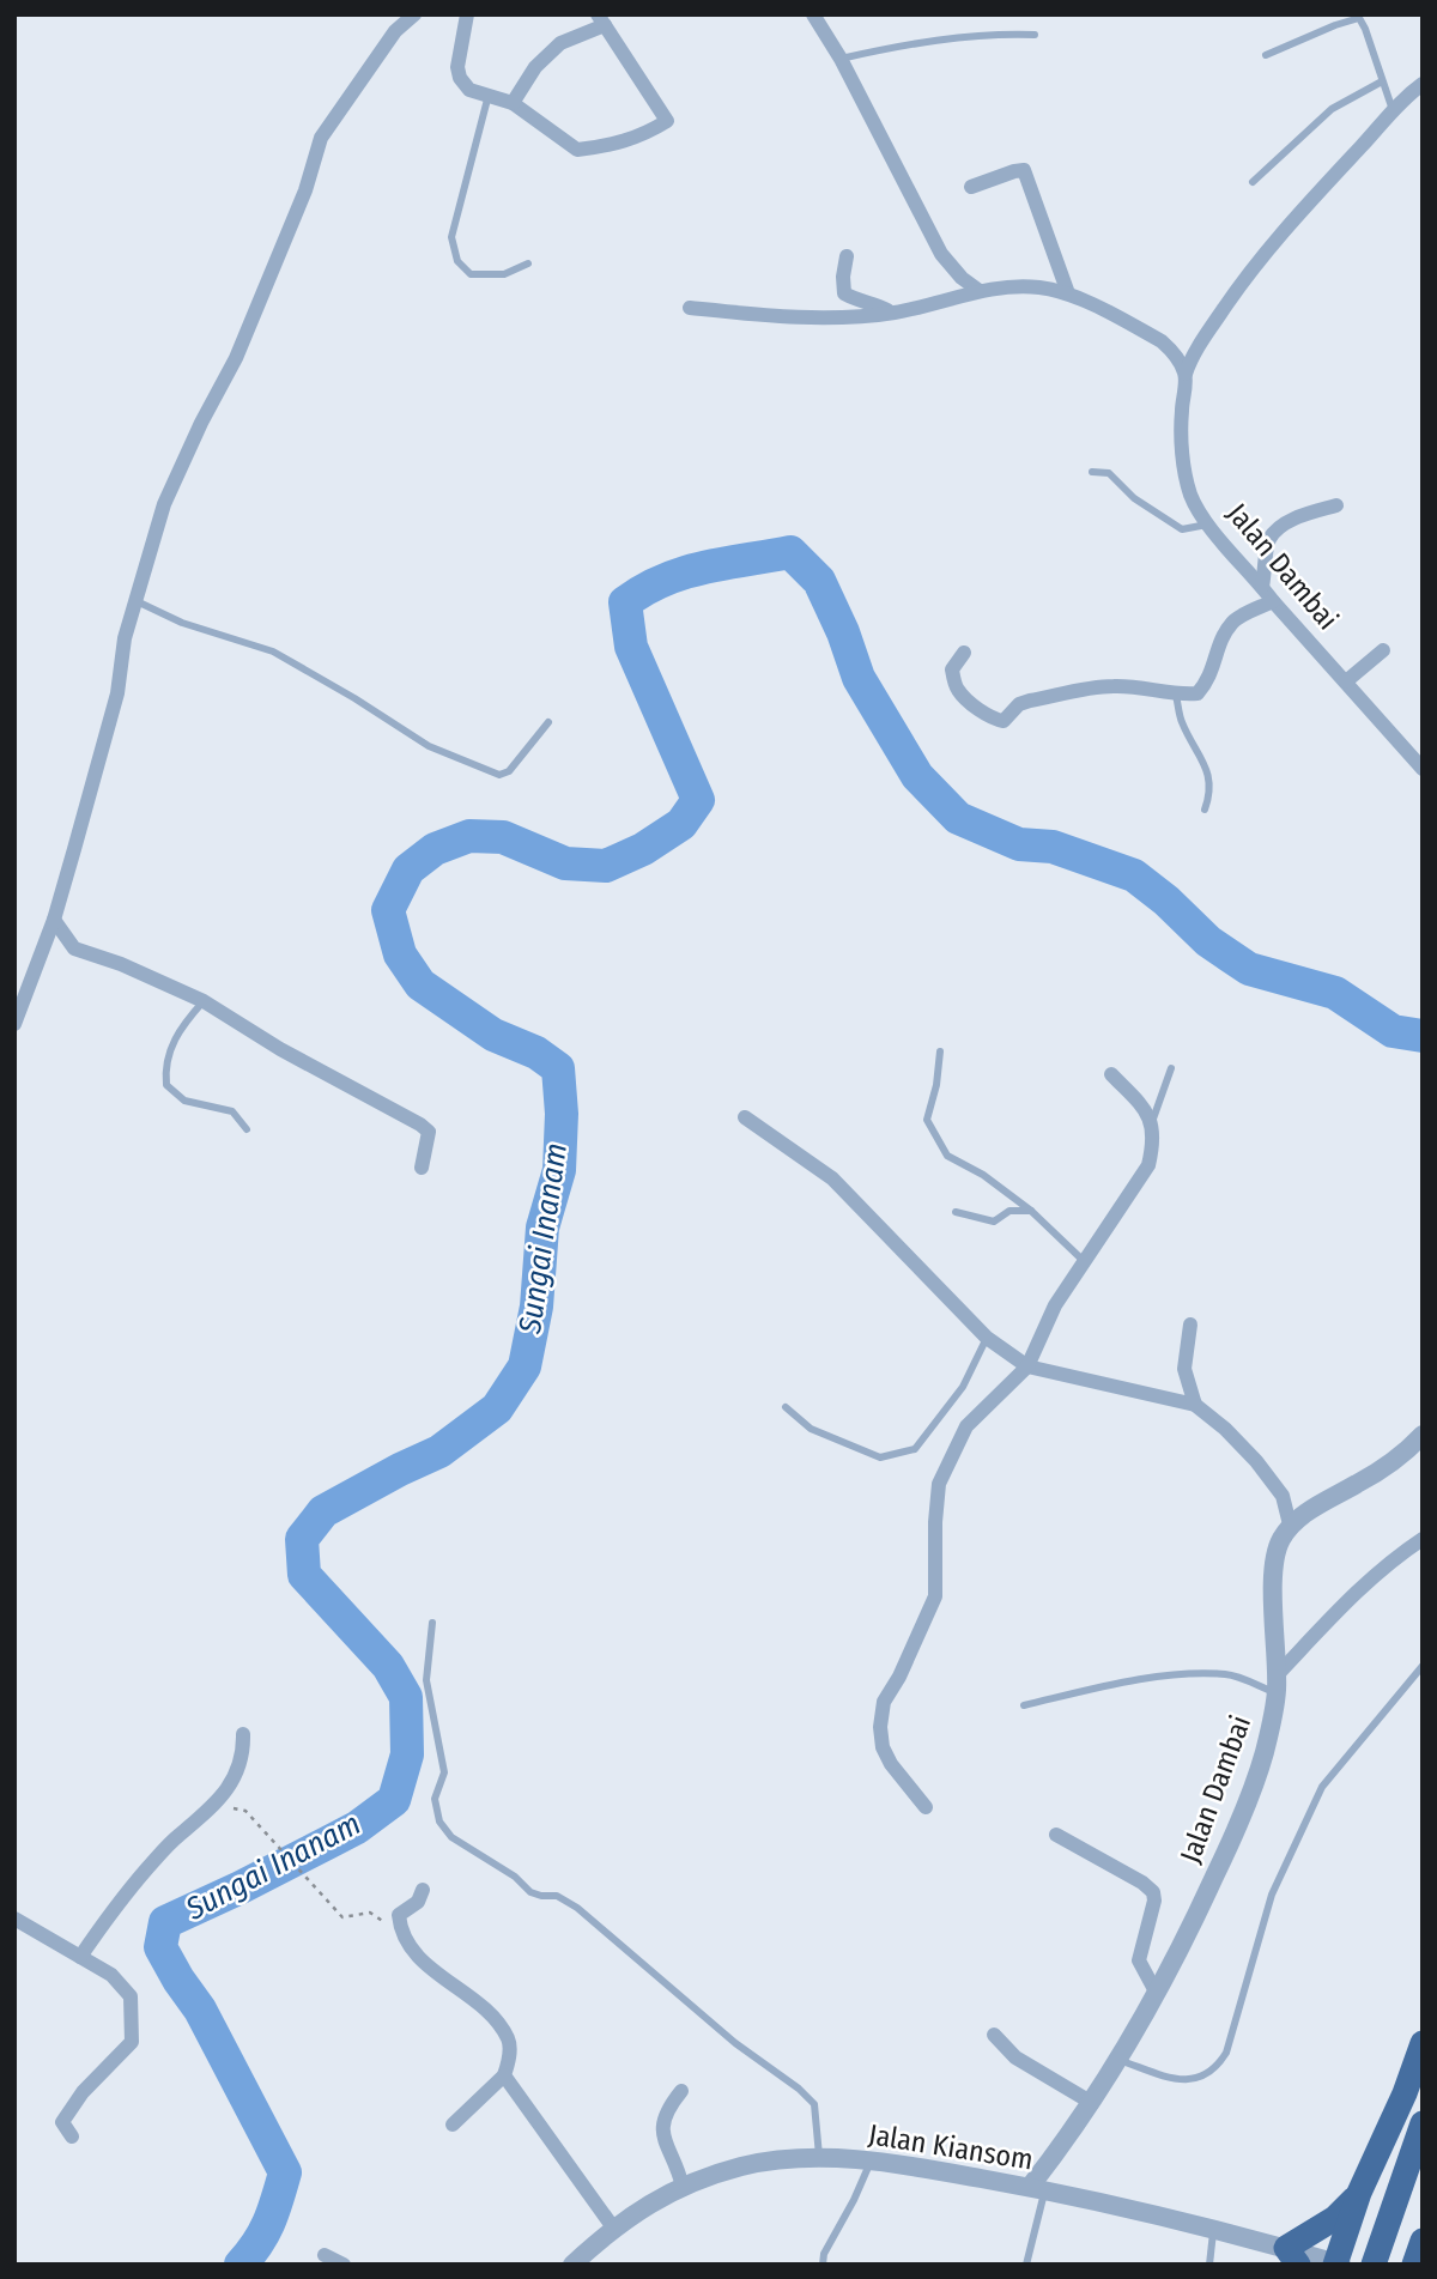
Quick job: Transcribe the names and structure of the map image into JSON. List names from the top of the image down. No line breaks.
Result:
{"streets":{"street":["Jalan Dambai","Jalan Kiansom"]},"crossings":[["Jalan Dambai","Jalan Kiansom"]],"water":["Sungai Inanam"]}
